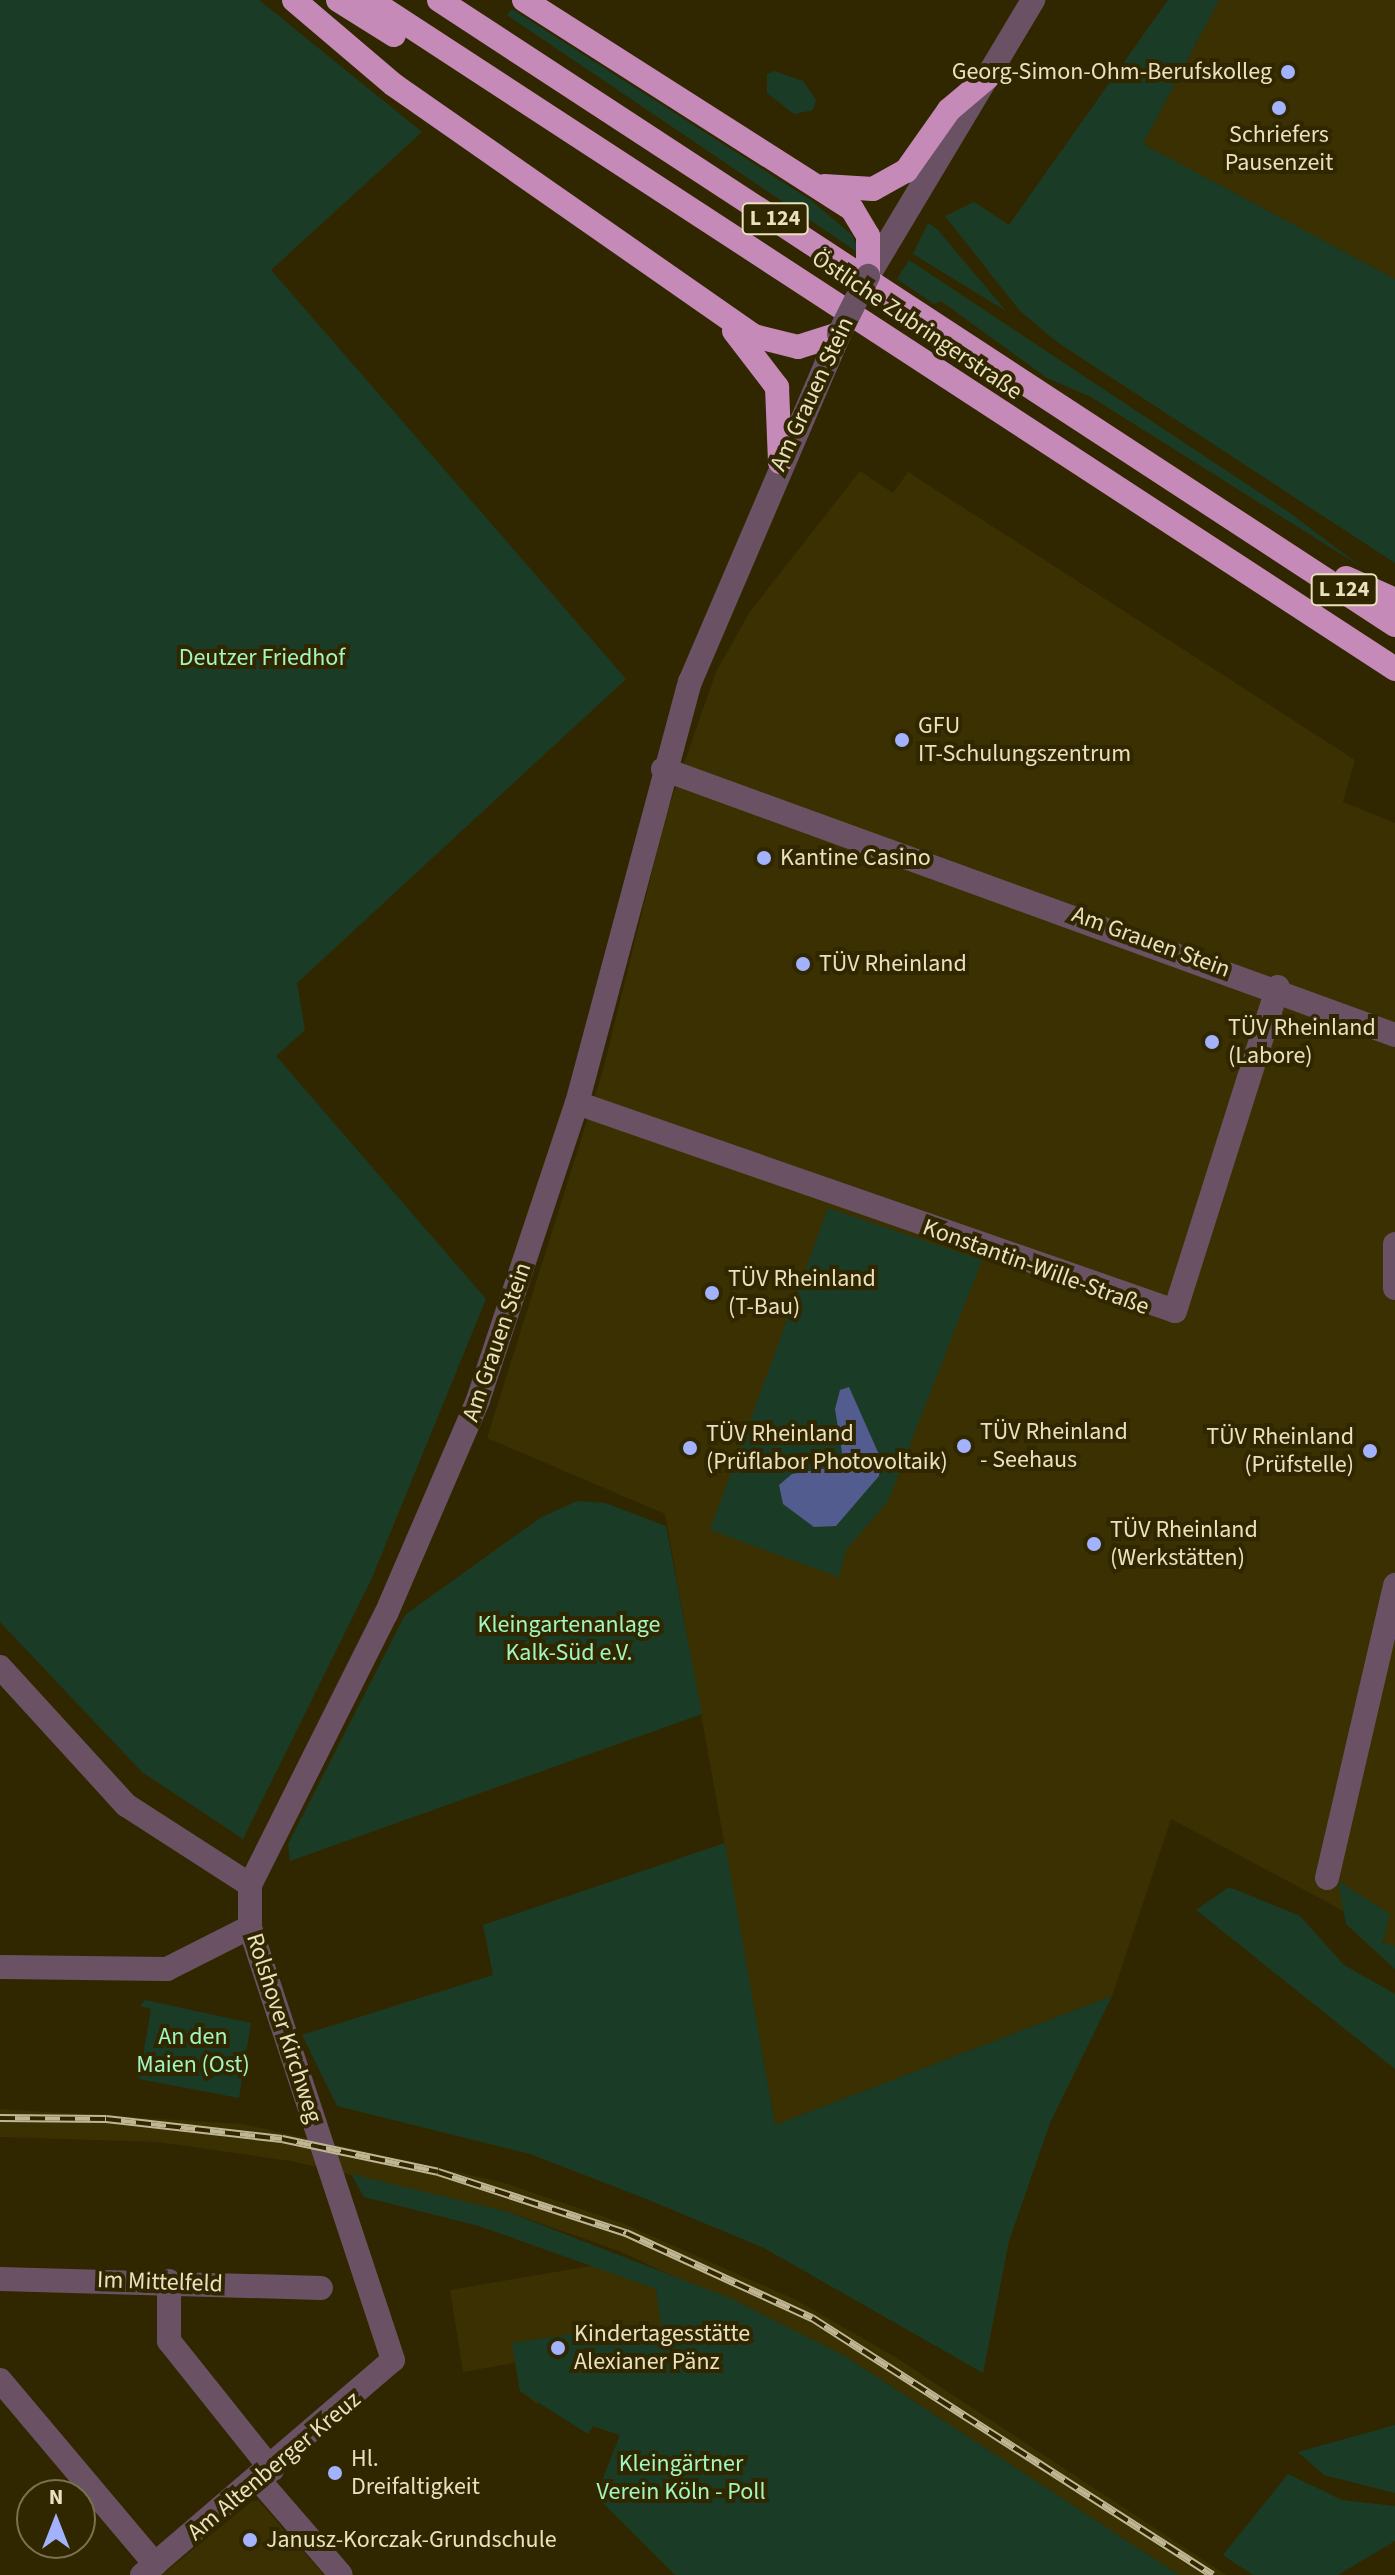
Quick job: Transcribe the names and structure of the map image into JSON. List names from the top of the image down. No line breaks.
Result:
{"streets":{"highway":["L 124","Östliche Zubringerstraße"],"street":["Am Grauen Stein","Konstantin-Wille-Straße","Rolshover Kirchweg","Im Mittelfeld","Am Altenberger Kreuz"]},"crossings":[["L 124","Östliche Zubringerstraße"],["Am Grauen Stein","Konstantin-Wille-Straße"],["Am Grauen Stein","Rolshover Kirchweg"],["Rolshover Kirchweg","Am Altenberger Kreuz"]],"parks":["Deutzer Friedhof","Kleingartenanlage Kalk-Süd e.V.","An den Maien (Ost)","Kleingärtner Verein Köln - Poll"],"places":["Georg-Simon-Ohm-Berufskolleg","Schriefers Pausenzeit","GFU IT-Schulungszentrum","Kantine Casino","TÜV Rheinland","TÜV Rheinland (Labore)","TÜV Rheinland (T-Bau)","TÜV Rheinland - Seehaus","TÜV Rheinland (Prüflabor Photovoltaik)","TÜV Rheinland (Prüfstelle)","TÜV Rheinland (Werkstätten)","Kindertagesstätte Alexianer Pänz","Hl. Dreifaltigkeit","Janusz-Korczak-Grundschule"],"north":"top"}
